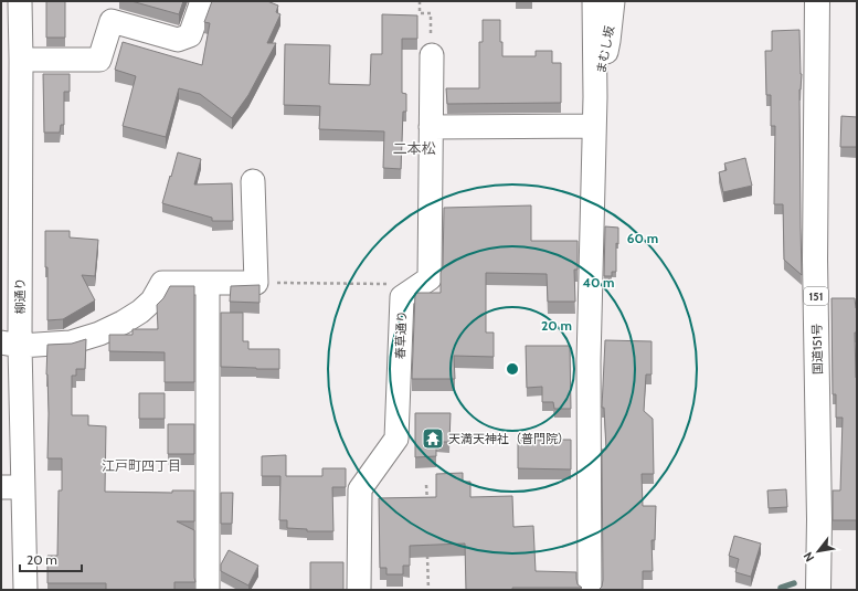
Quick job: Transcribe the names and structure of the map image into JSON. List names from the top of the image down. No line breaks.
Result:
{"streets":{"highway":["151","国道151号"],"street":["まむし坂","柳通り","春草通り"]},"districts":["二本松","江戸町四丁目"],"places":{"temple":["天満天神社（普門院）"]},"scale_bar":"20 m","north":"bottom left","rings":["60 m","40 m","20 m"]}
